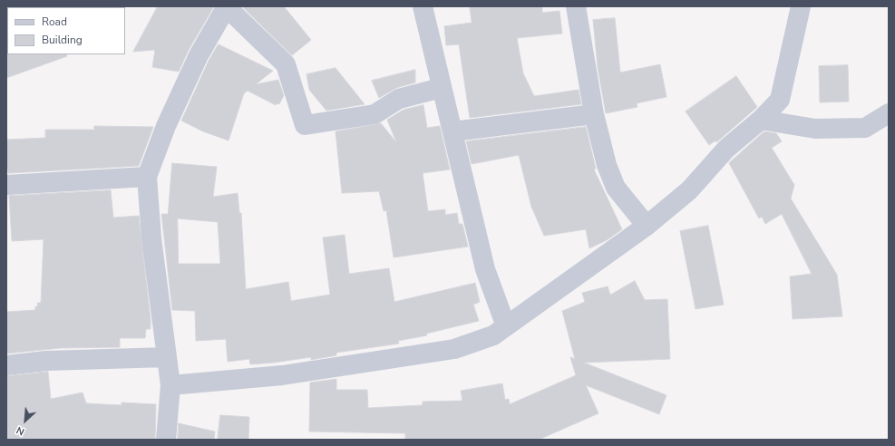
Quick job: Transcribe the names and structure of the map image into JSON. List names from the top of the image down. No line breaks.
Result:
{"legend":["Road","Building"],"north":"bottom left"}
